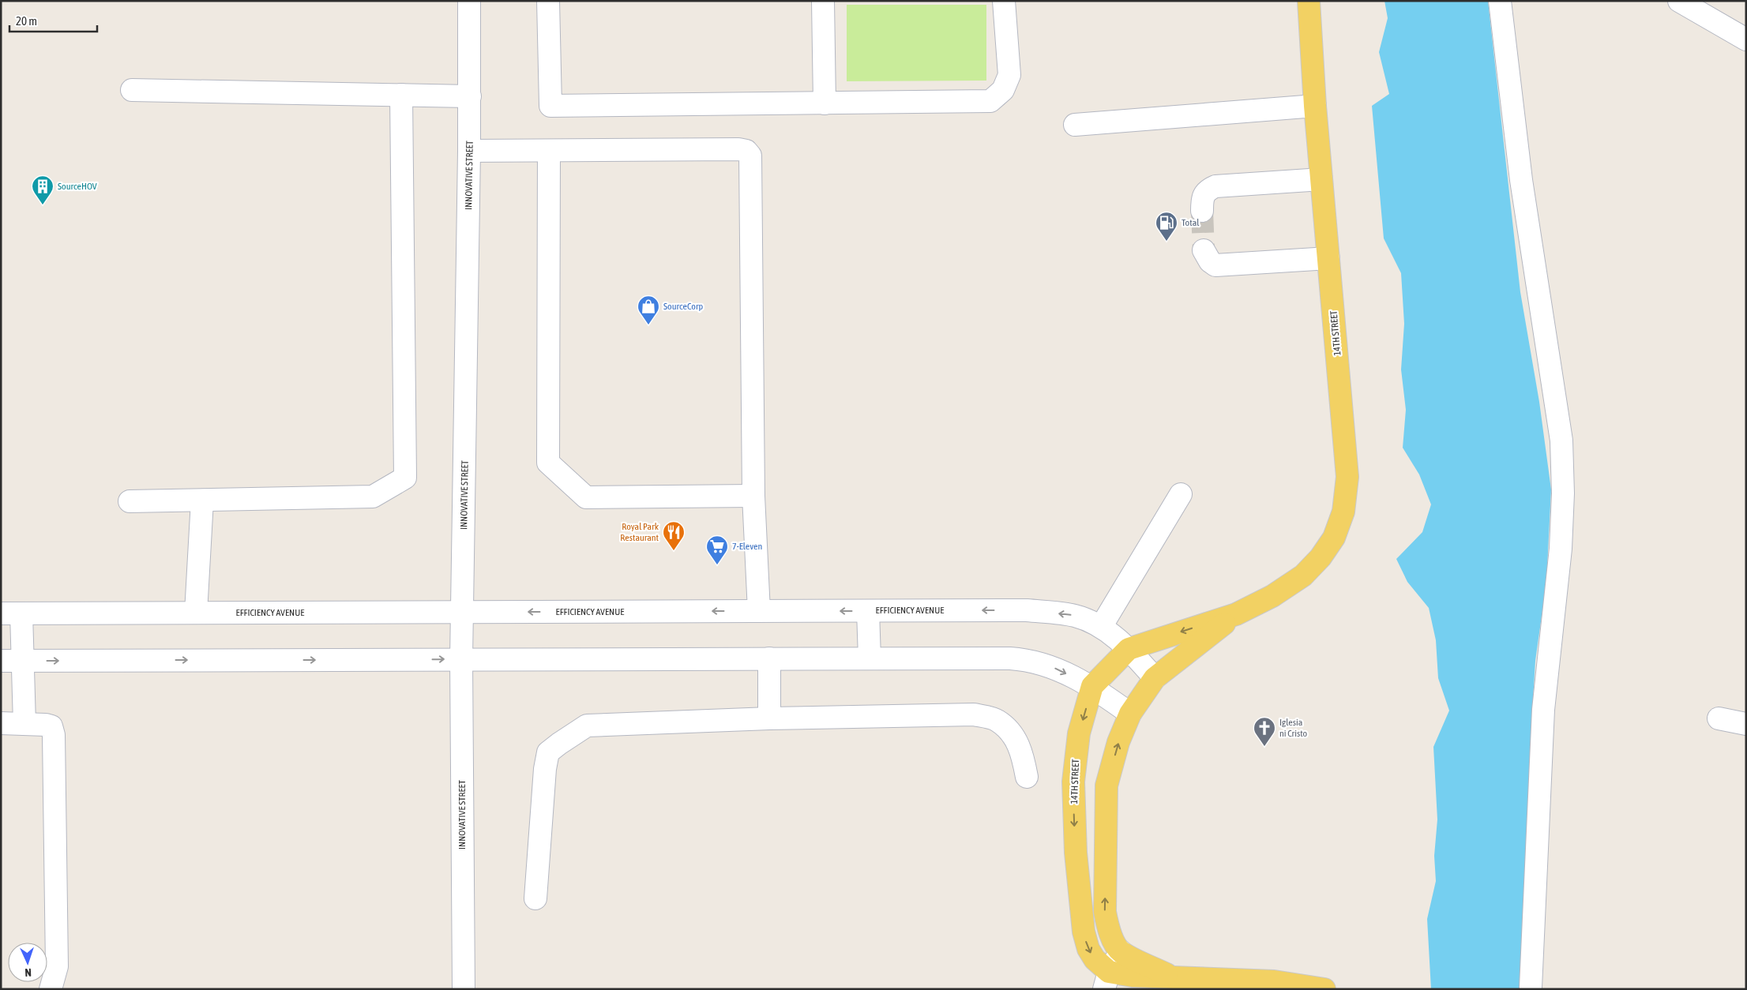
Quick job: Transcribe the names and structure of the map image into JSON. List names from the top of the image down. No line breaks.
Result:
{"streets":{"main road":["14TH STREET"],"street":["INNOVATIVE STREET","EFFICIENCY AVENUE"]},"crossings":[["INNOVATIVE STREET","EFFICIENCY AVENUE"],["14TH STREET","EFFICIENCY AVENUE"]],"places":{"building":["SourceHOV"],"fuel station":["Total"],"shop":["SourceCorp"],"restaurant":["Royal Park Restaurant"],"supermarket":["7-Eleven"],"church":["Iglesia ni Cristo"]},"scale_bar":"20 m","north":"bottom"}
